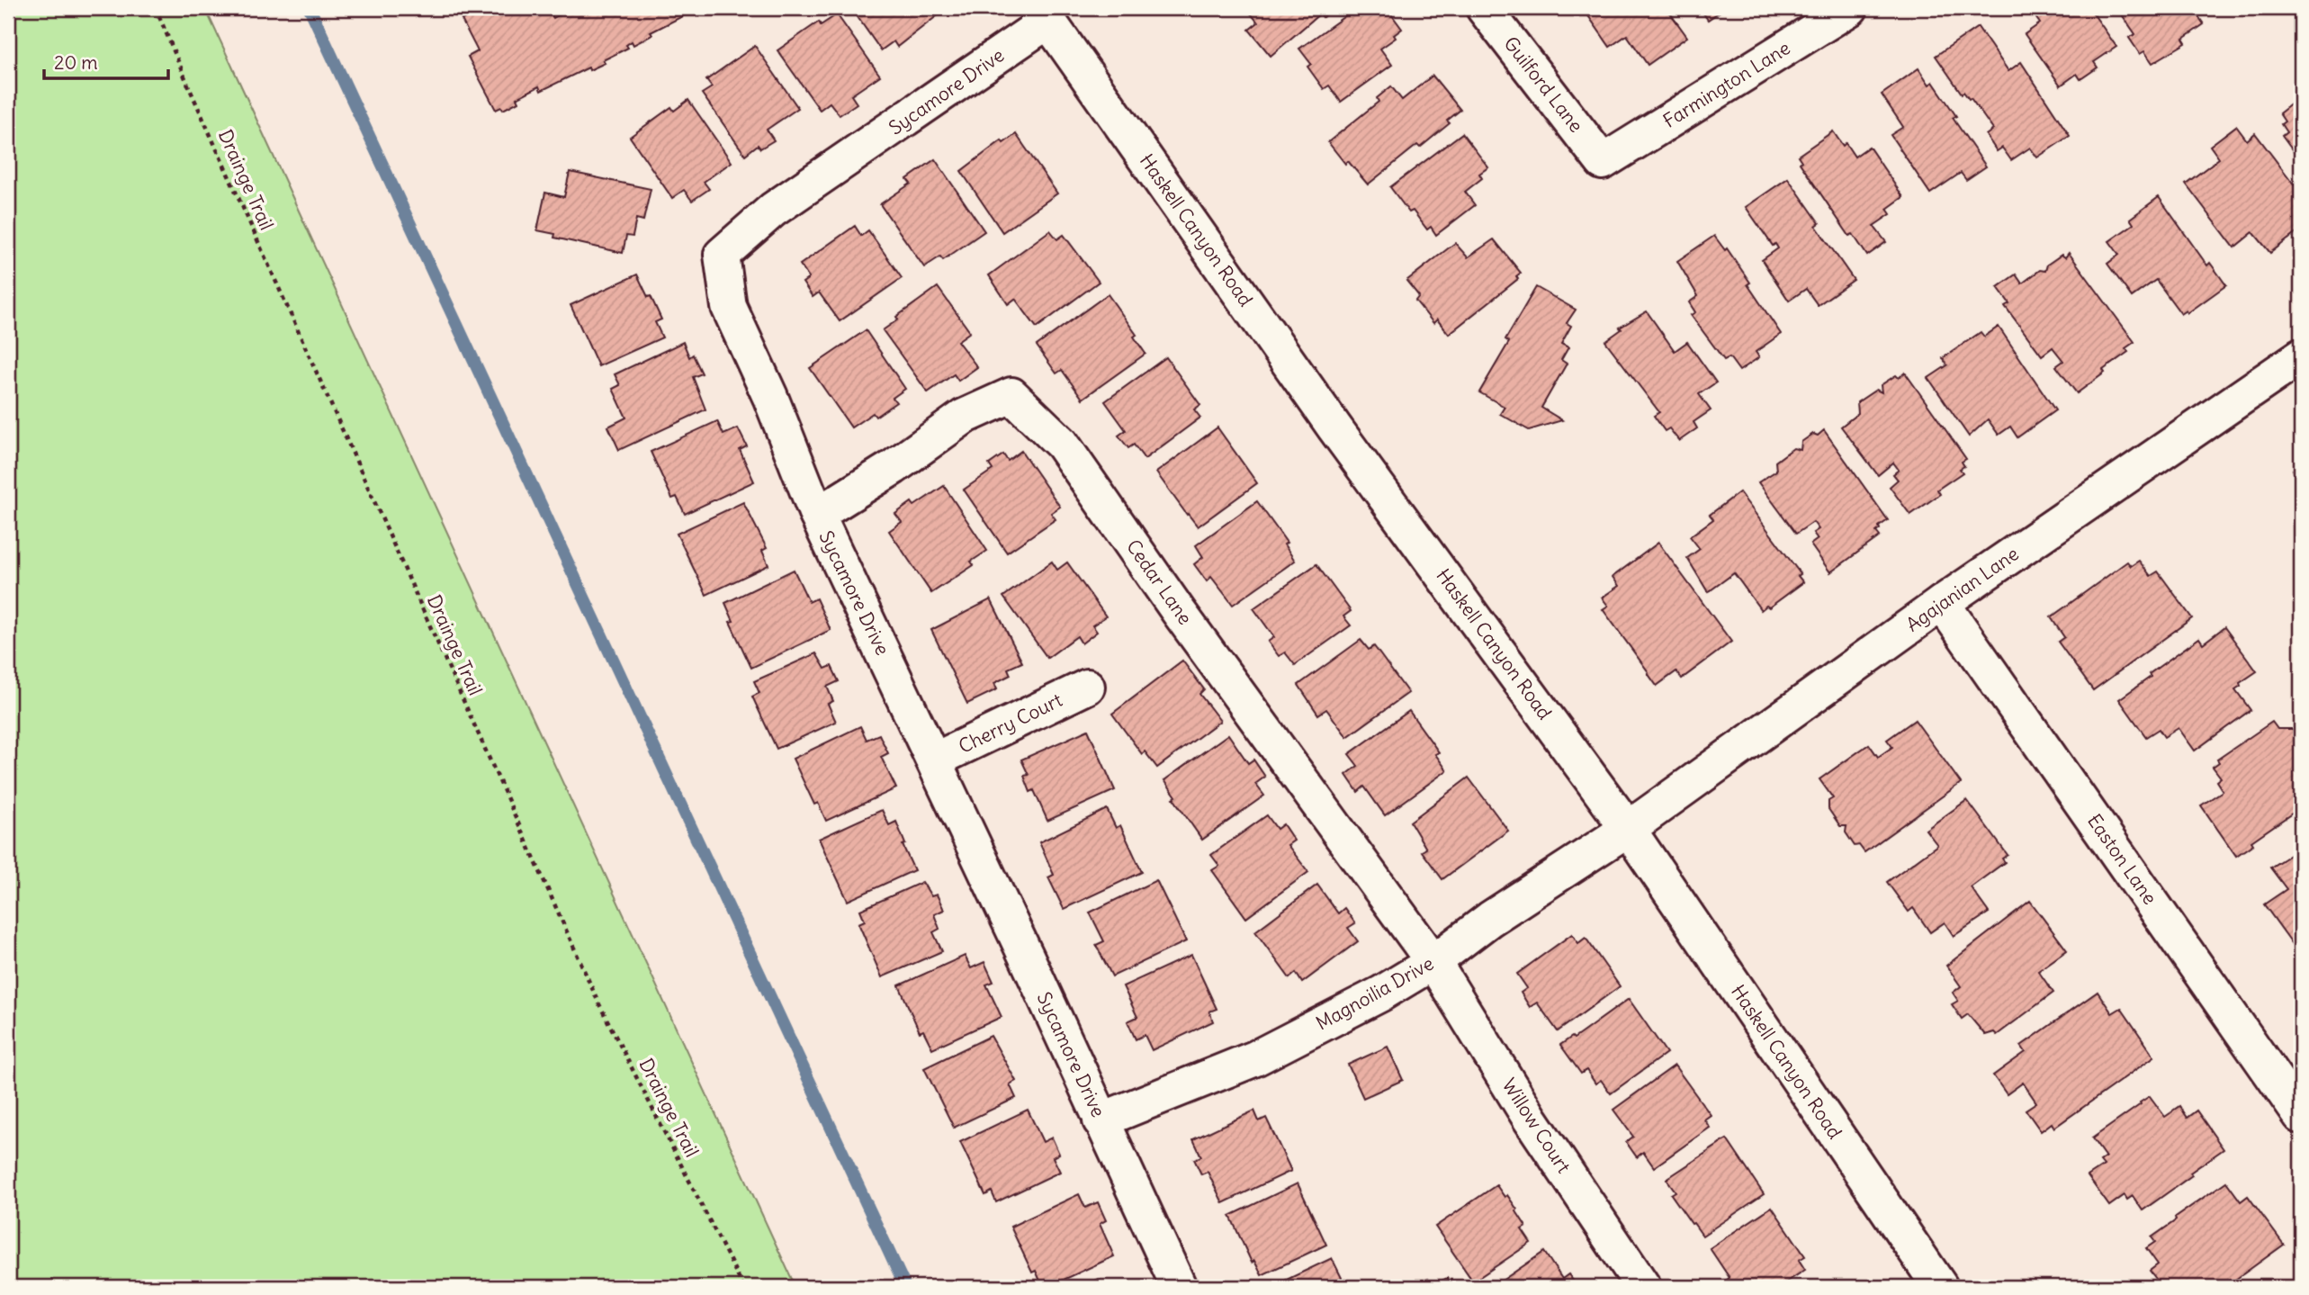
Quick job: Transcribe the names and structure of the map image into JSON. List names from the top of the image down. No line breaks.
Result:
{"streets":{"street":["Guilford Lane","Farmington Lane","Sycamore Drive","Haskell Canyon Road","Cedar Lane","Agajanian Lane","Cherry Court","Easton Lane","Magnoilia Drive","Willow Court"],"path":["Drainge Trail"]},"crossings":[["Guilford Lane","Farmington Lane"],["Sycamore Drive","Haskell Canyon Road"],["Sycamore Drive","Cedar Lane"],["Sycamore Drive","Cherry Court"],["Sycamore Drive","Magnoilia Drive"],["Haskell Canyon Road","Agajanian Lane"],["Haskell Canyon Road","Magnoilia Drive"],["Cedar Lane","Magnoilia Drive"],["Cedar Lane","Willow Court"],["Agajanian Lane","Easton Lane"],["Agajanian Lane","Magnoilia Drive"],["Magnoilia Drive","Willow Court"]],"scale_bar":"20 m"}
